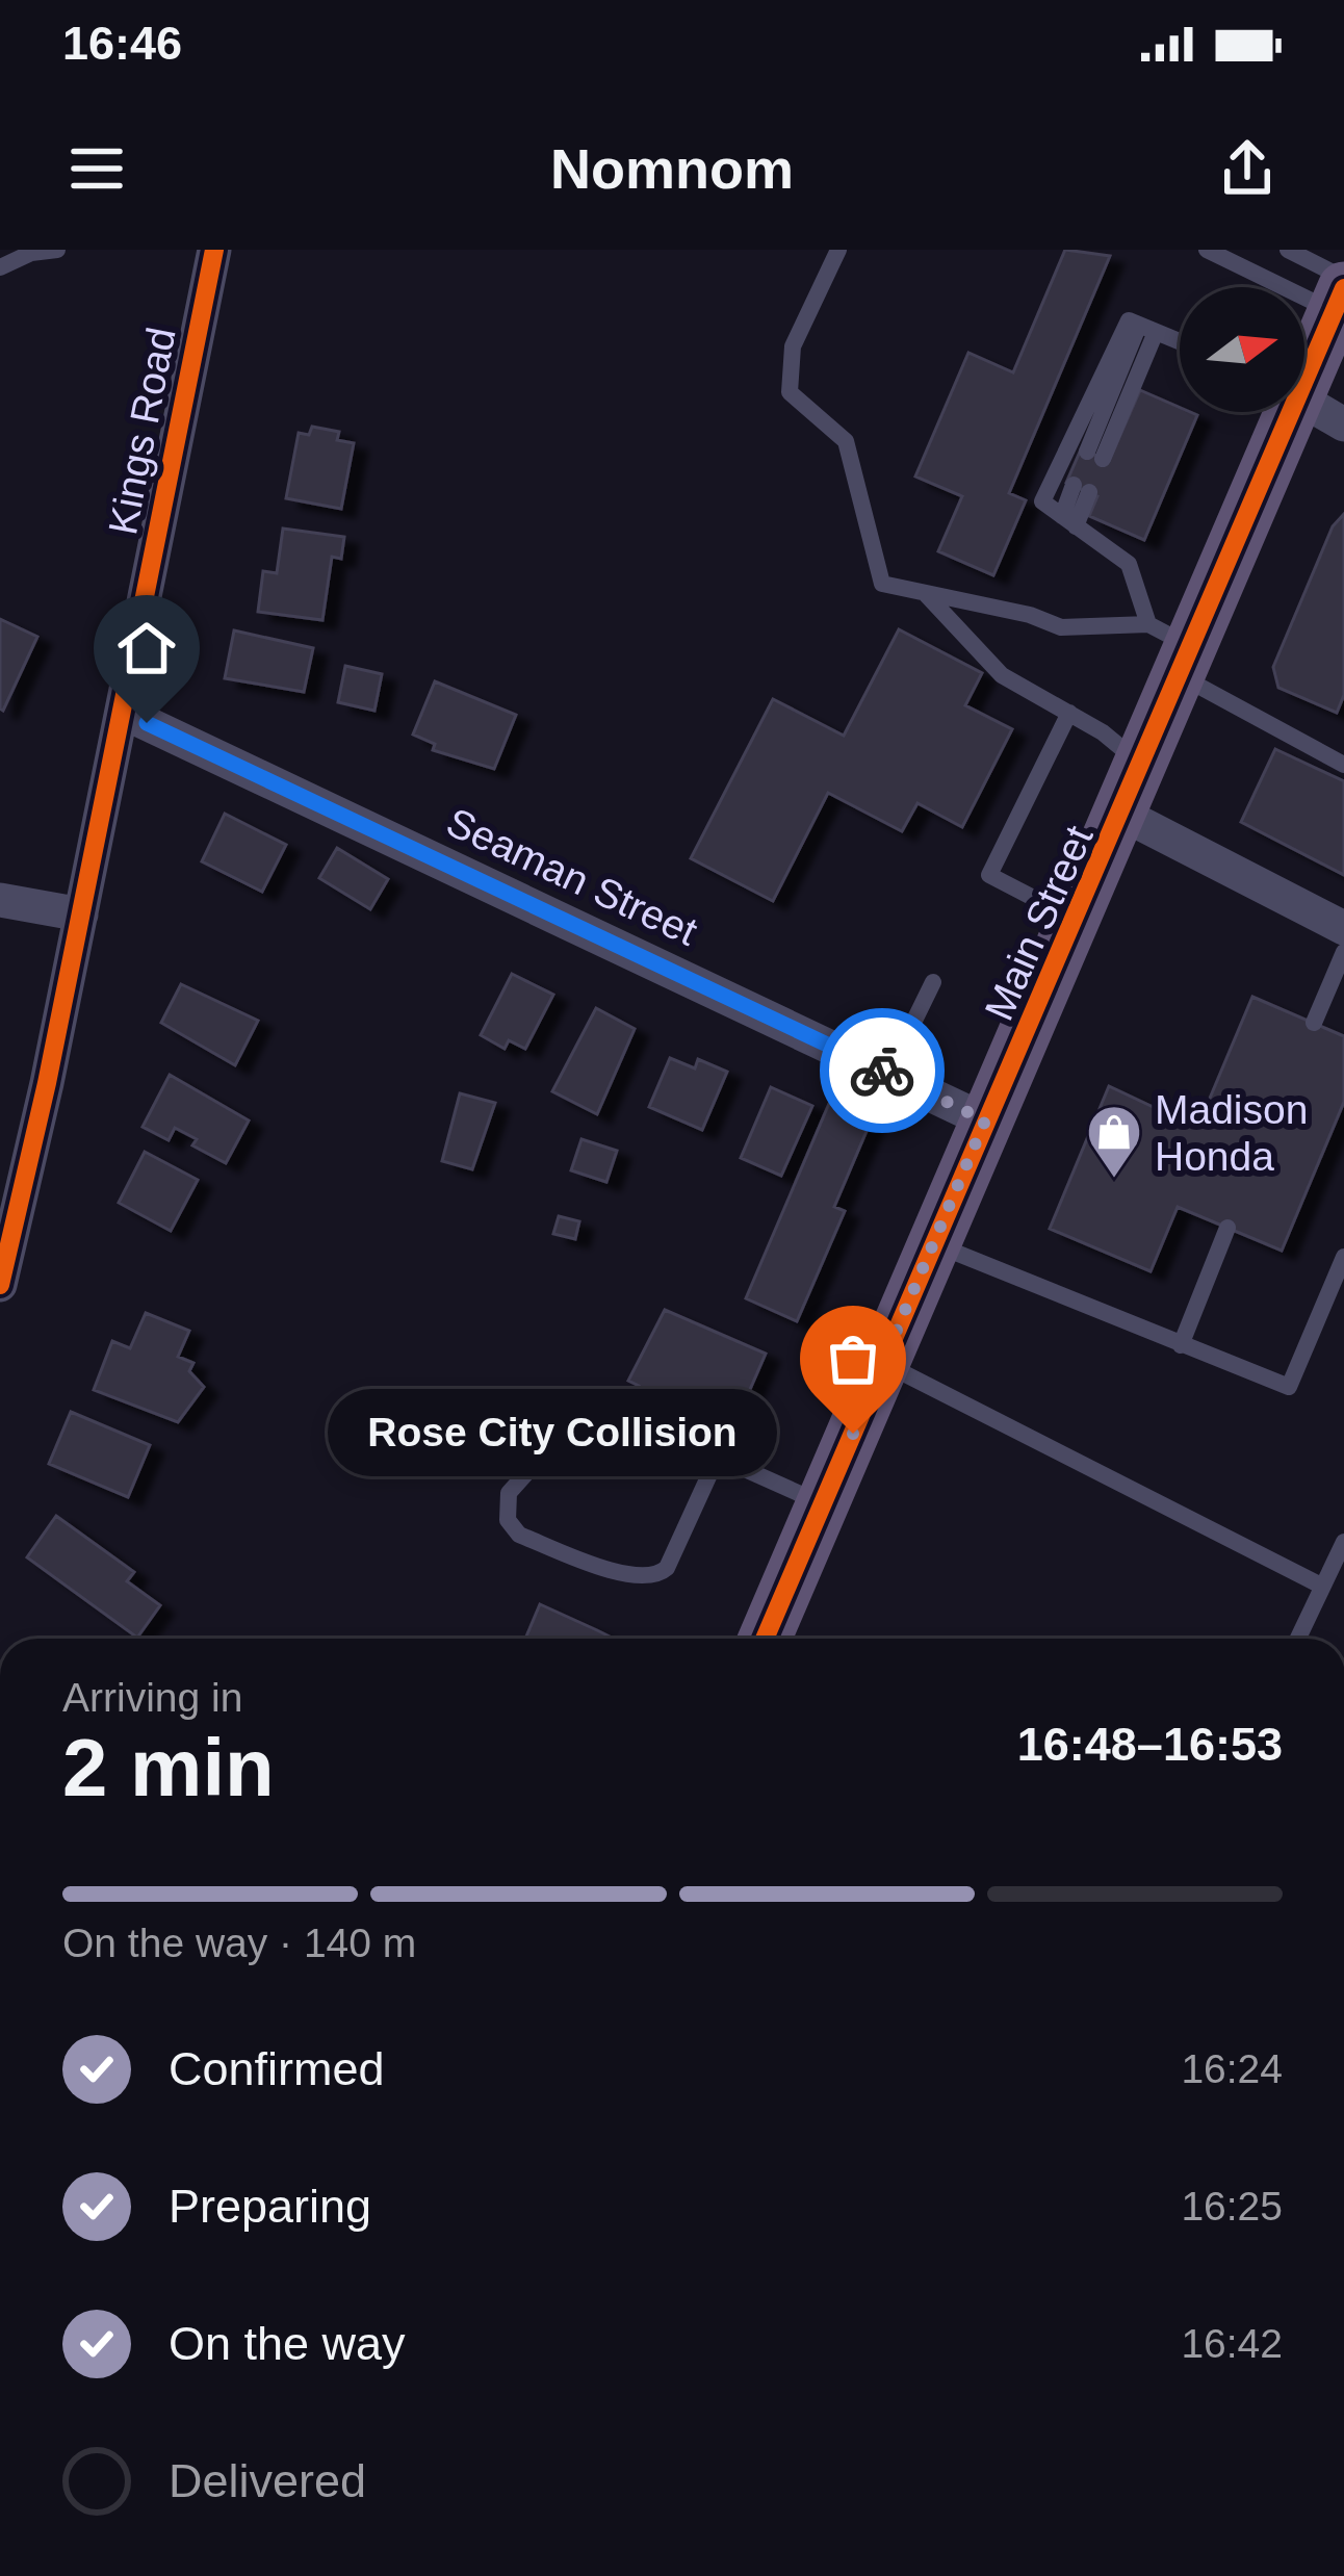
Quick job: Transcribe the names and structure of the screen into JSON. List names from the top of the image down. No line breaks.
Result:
{"streets":{"main road":["Main Street"],"street":["Kings Road","Seaman Street"]},"crossings":[["Kings Road","Seaman Street"],["Seaman Street","Main Street"]],"places":{"shop":["Madison Honda"],"other":["Rose City Collision"]},"north":"right","page":{"status":"16:46","header":"Nomnom","bubble":"Rose City Collision","heading":["2 min","Arriving in","16:48–16:53"],"bar":"On the way · 140 m","list":[["Confirmed","16:24"],["Preparing","16:25"],["On the way","16:42"],"Delivered"]}}
